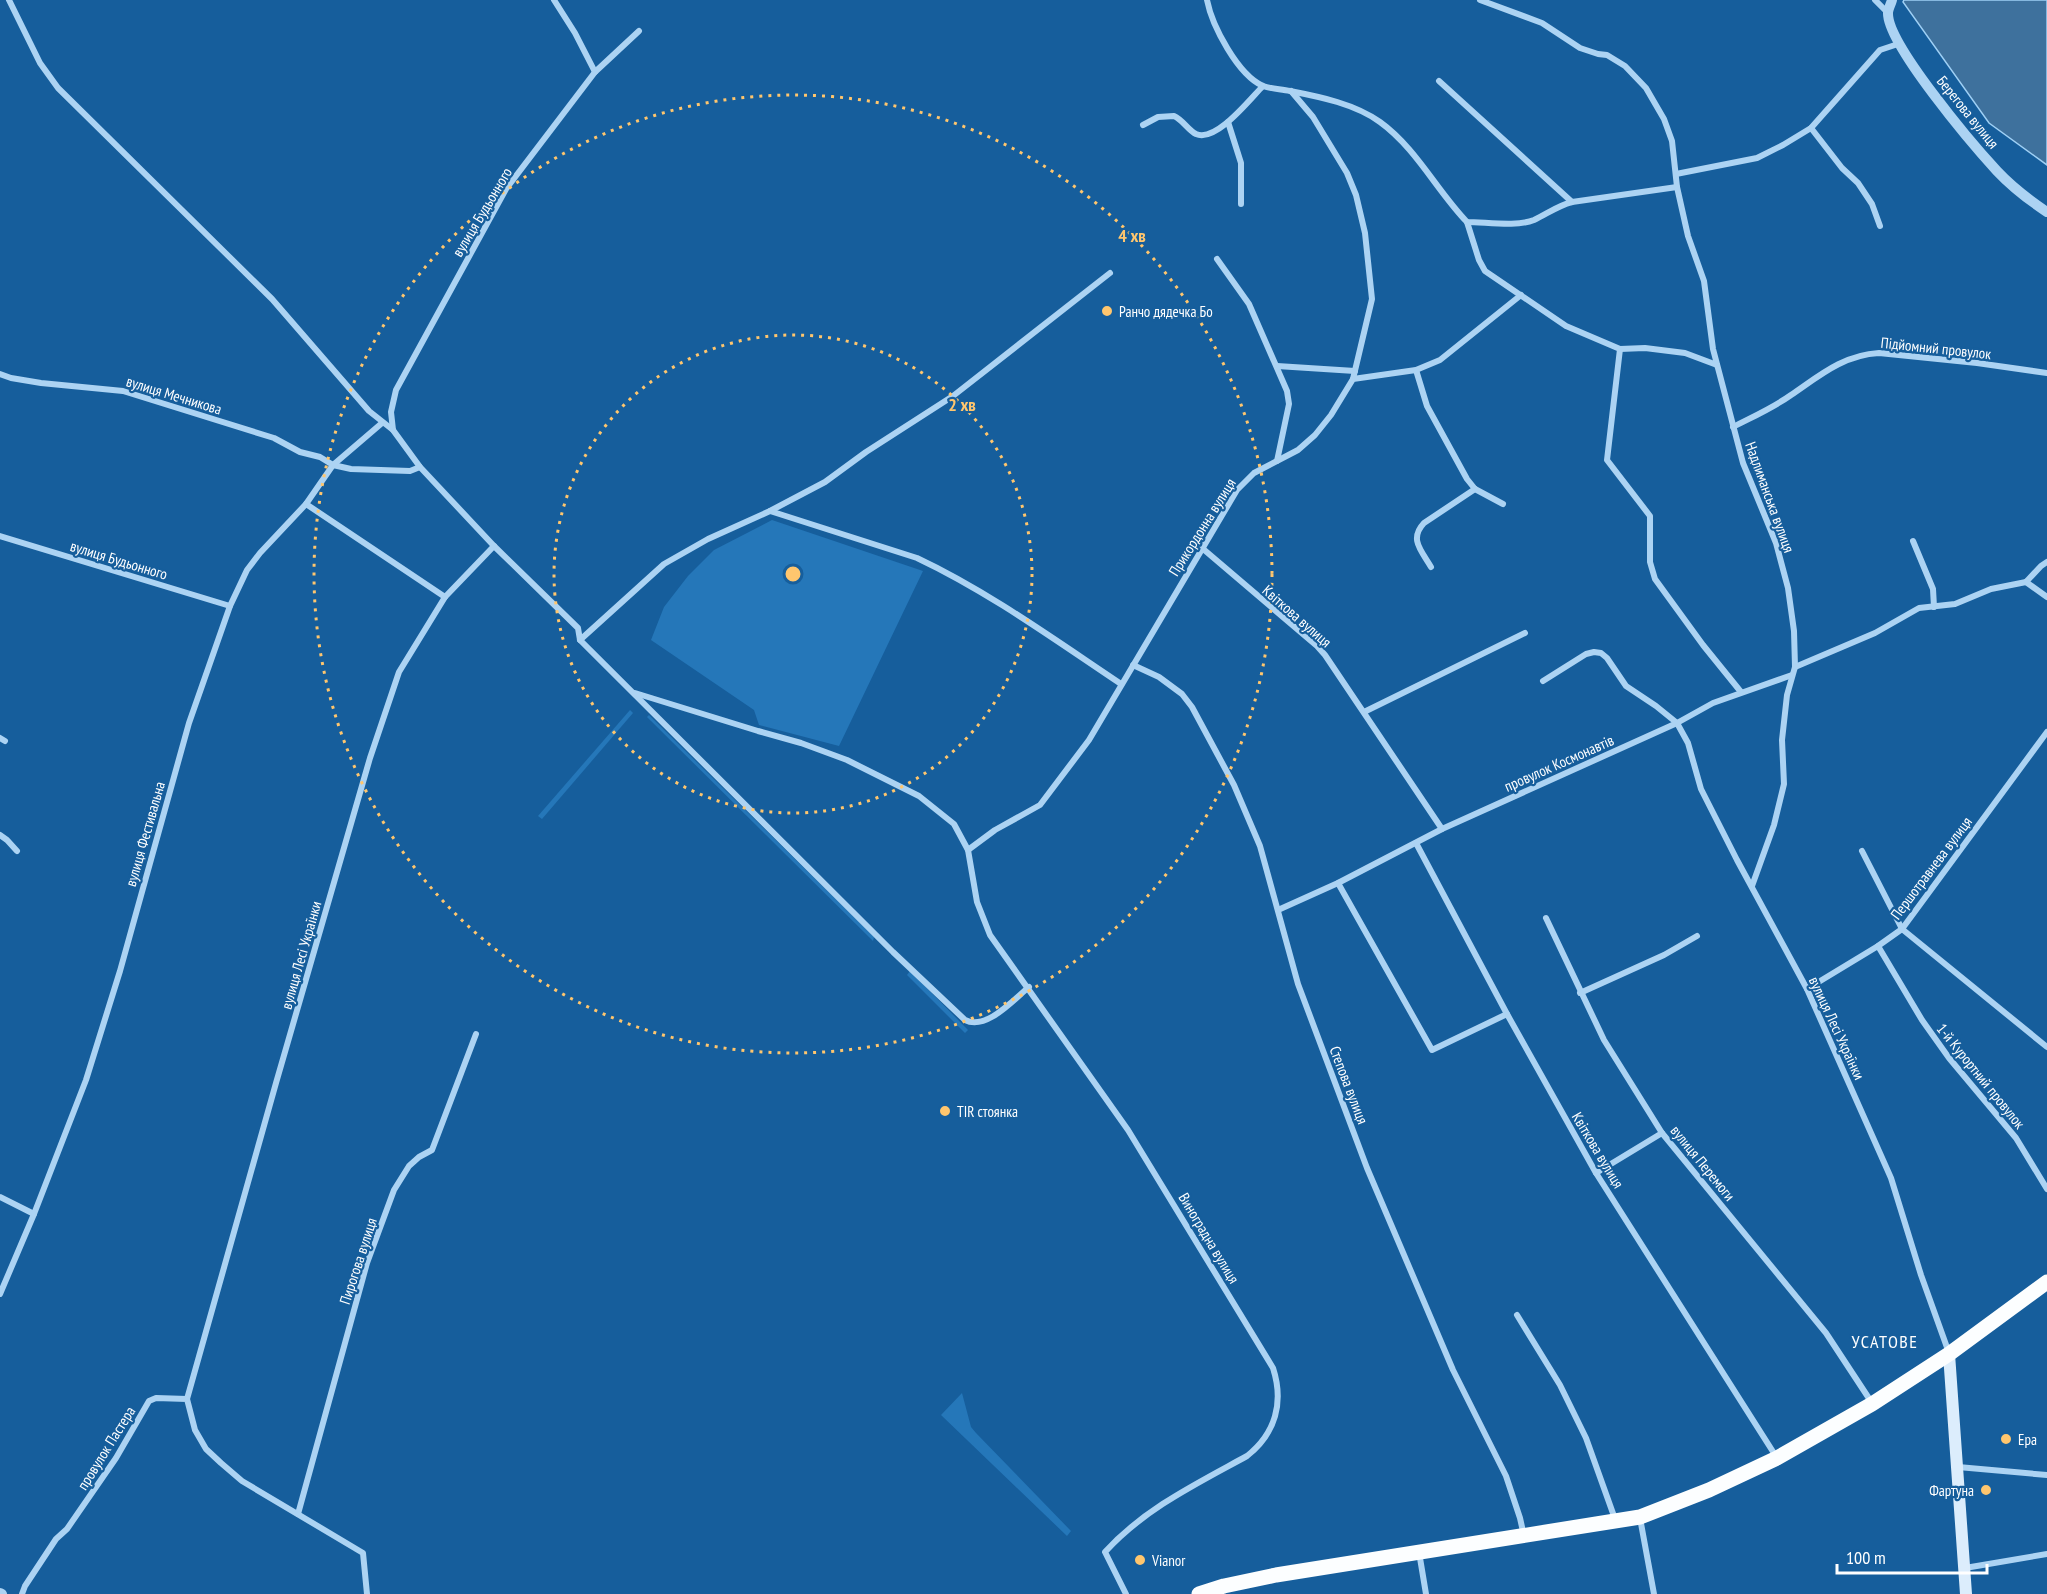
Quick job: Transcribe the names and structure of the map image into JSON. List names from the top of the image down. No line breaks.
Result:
{"streets":{"street":["Берегова вулиця","вулиця Будьонного","Підйомний провулок","вулиця Мечникова","Надлиманська вулиця","Прикордонна вулиця","Квіткова вулиця","провулок Космонавтів","вулиця Фестивальна","Першотравнева вулиця","вулиця Лесі Українки","1-й Курортний провулок","Степова вулиця","вулиця Перемоги","Виноградна вулиця","Пирогова вулиця","провулок Пастера"]},"crossings":[["вулиця Будьонного","вулиця Фестивальна"],["Підйомний провулок","Надлиманська вулиця"],["вулиця Мечникова","вулиця Фестивальна"],["Надлиманська вулиця","провулок Космонавтів"],["Надлиманська вулиця","вулиця Лесі Українки"],["Прикордонна вулиця","Квіткова вулиця"],["Прикордонна вулиця","Степова вулиця"],["Прикордонна вулиця","Виноградна вулиця"],["Квіткова вулиця","провулок Космонавтів"],["провулок Космонавтів","вулиця Лесі Українки"],["провулок Космонавтів","Степова вулиця"],["Першотравнева вулиця","вулиця Лесі Українки"],["Першотравнева вулиця","1-й Курортний провулок"],["вулиця Лесі Українки","провулок Пастера"]],"districts":["УСАТОВЕ"],"places":["Ранчо дядечка Бо","TIR стоянка","Ера","Фартуна","Vianor"],"scale_bar":"100 m","rings":["4 хв","2 хв"]}
